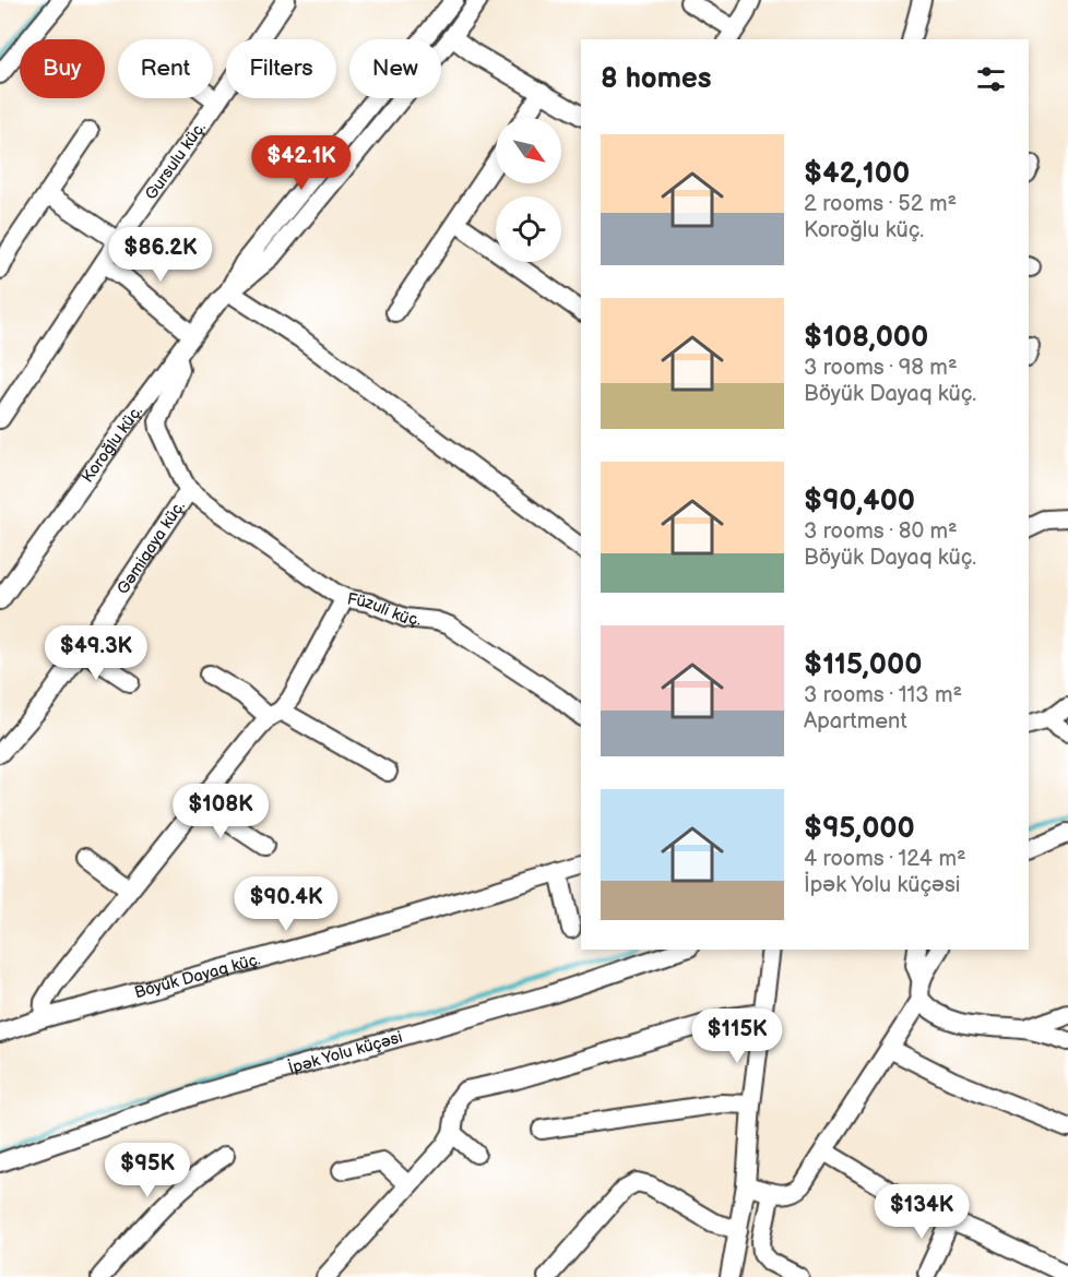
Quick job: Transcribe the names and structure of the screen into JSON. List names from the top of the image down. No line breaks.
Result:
{"streets":{"street":["Gursulu küç.","Koroğlu küç.","Gəmiqaya küç.","Füzuli küç.","Böyük Dayaq küç.","İpək Yolu küçəsi"]},"crossings":[["Koroğlu küç.","Gəmiqaya küç."],["Gəmiqaya küç.","Füzuli küç."]],"north":"bottom right","page":{"chip":["Buy","Rent","Filters","New"],"heading":"8 homes","list":[{"name":"$42,100","note":"2 rooms · 52 m² · Koroğlu küç."},{"name":"$108,000","note":"3 rooms · 98 m² · Böyük Dayaq küç."},{"name":"$90,400","note":"3 rooms · 80 m² · Böyük Dayaq küç."},{"name":"$115,000","note":"3 rooms · 113 m² · Apartment"},{"name":"$95,000","note":"4 rooms · 124 m² · İpək Yolu küçəsi"}],"price":["$42.1K","$86.2K","$49.3K","$108K","$90.4K","$115K","$95K","$134K"]}}
